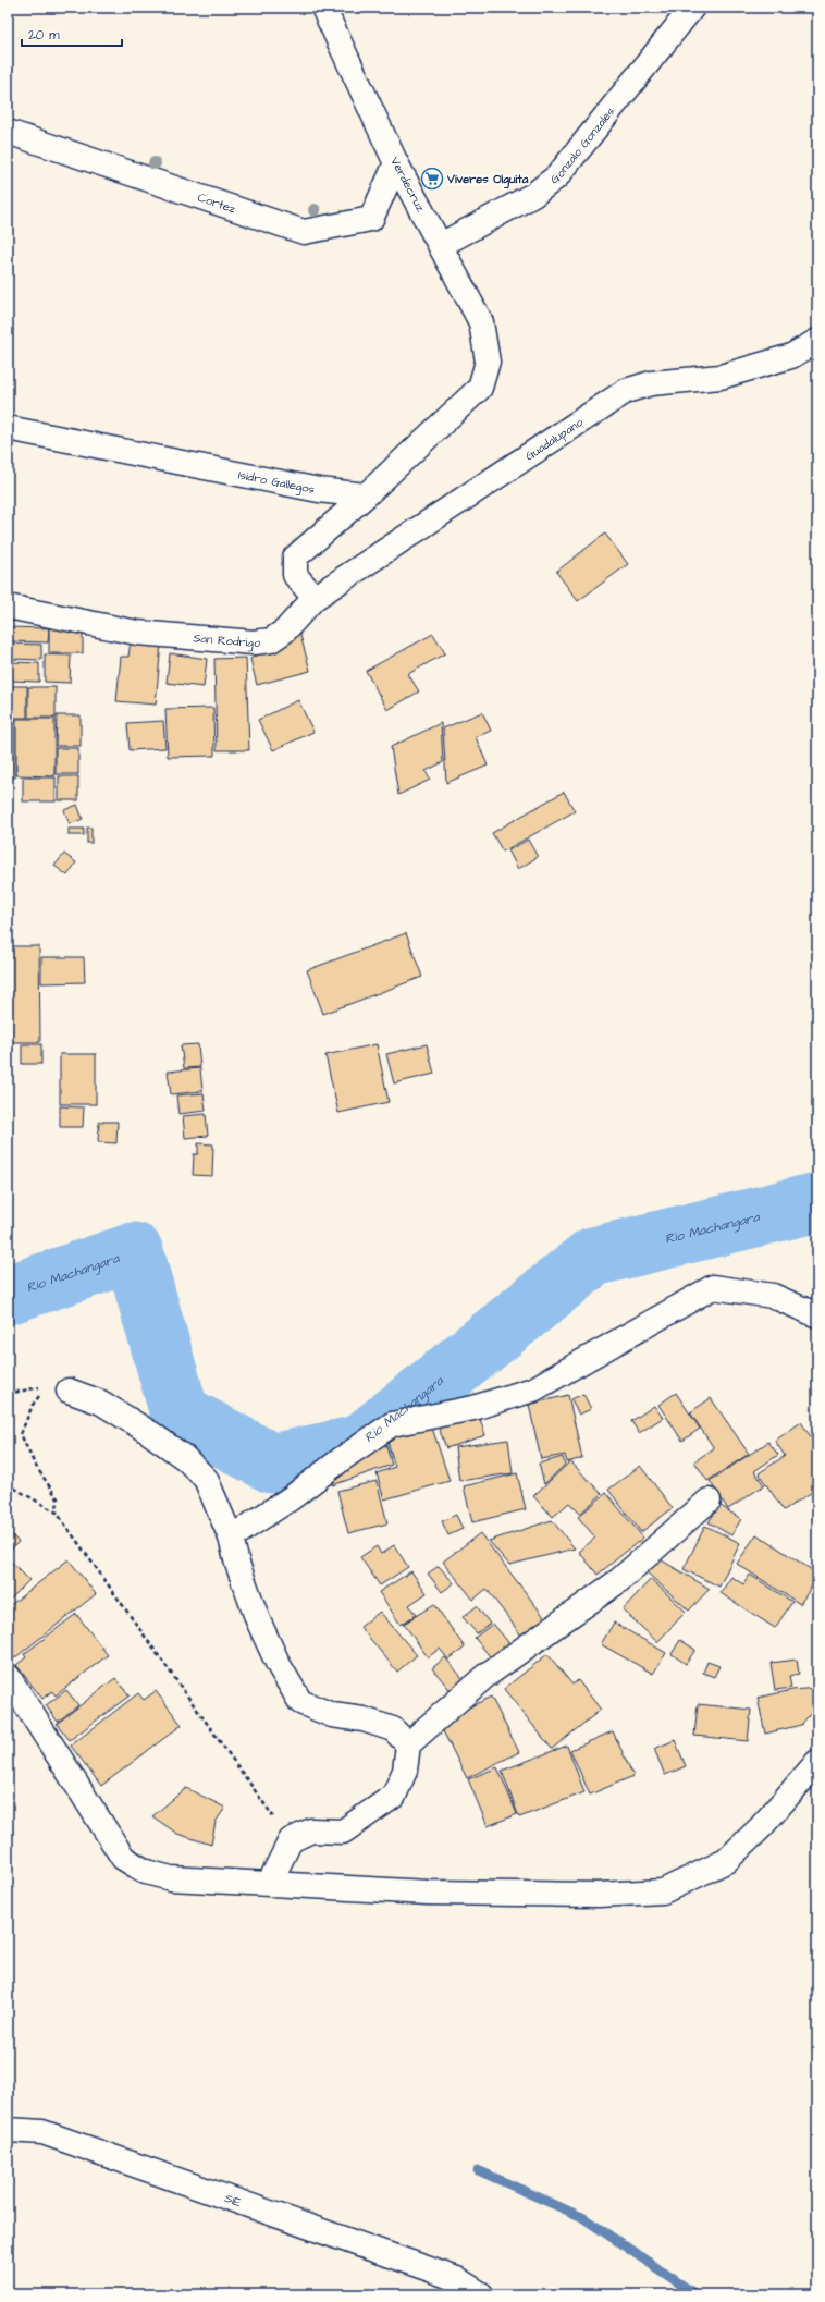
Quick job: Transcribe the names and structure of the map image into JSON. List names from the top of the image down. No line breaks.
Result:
{"streets":{"street":["Gonzalo Gonzales","Verdecruz","Cortez","Guadalupano","Isidro Gallegos","San Rodrigo","S1E"]},"crossings":[["Gonzalo Gonzales","Verdecruz"],["Verdecruz","Cortez"],["Verdecruz","Isidro Gallegos"],["Guadalupano","San Rodrigo"]],"water":["Rio Machangara"],"places":{"supermarket":["Víveres Olguita"]},"scale_bar":"20 m"}
